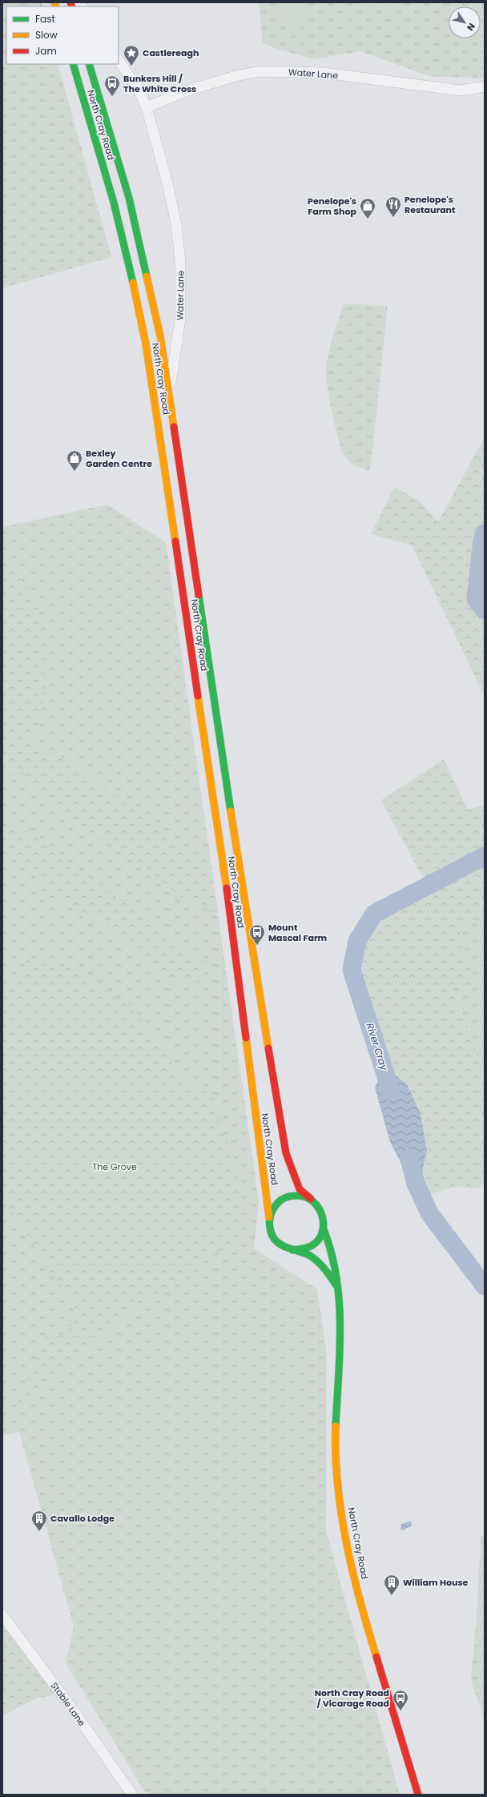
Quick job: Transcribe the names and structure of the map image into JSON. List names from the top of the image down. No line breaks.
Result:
{"streets":{"main road":["North Cray Road"],"street":["Water Lane","Stable Lane"]},"crossings":[["Water Lane","North Cray Road"]],"water":["River Cray"],"parks":["The Grove"],"places":{"place":["Castlereagh"],"bus stop":["Bunkers Hill / The White Cross","Mount Mascal Farm","North Cray Road / Vicarage Road"],"restaurant":["Penelope's Restaurant"],"shop":["Penelope's Farm Shop","Bexley Garden Centre"],"building":["Cavallo Lodge","William House"]},"legend":["Fast","Slow","Jam"],"north":"bottom right"}
